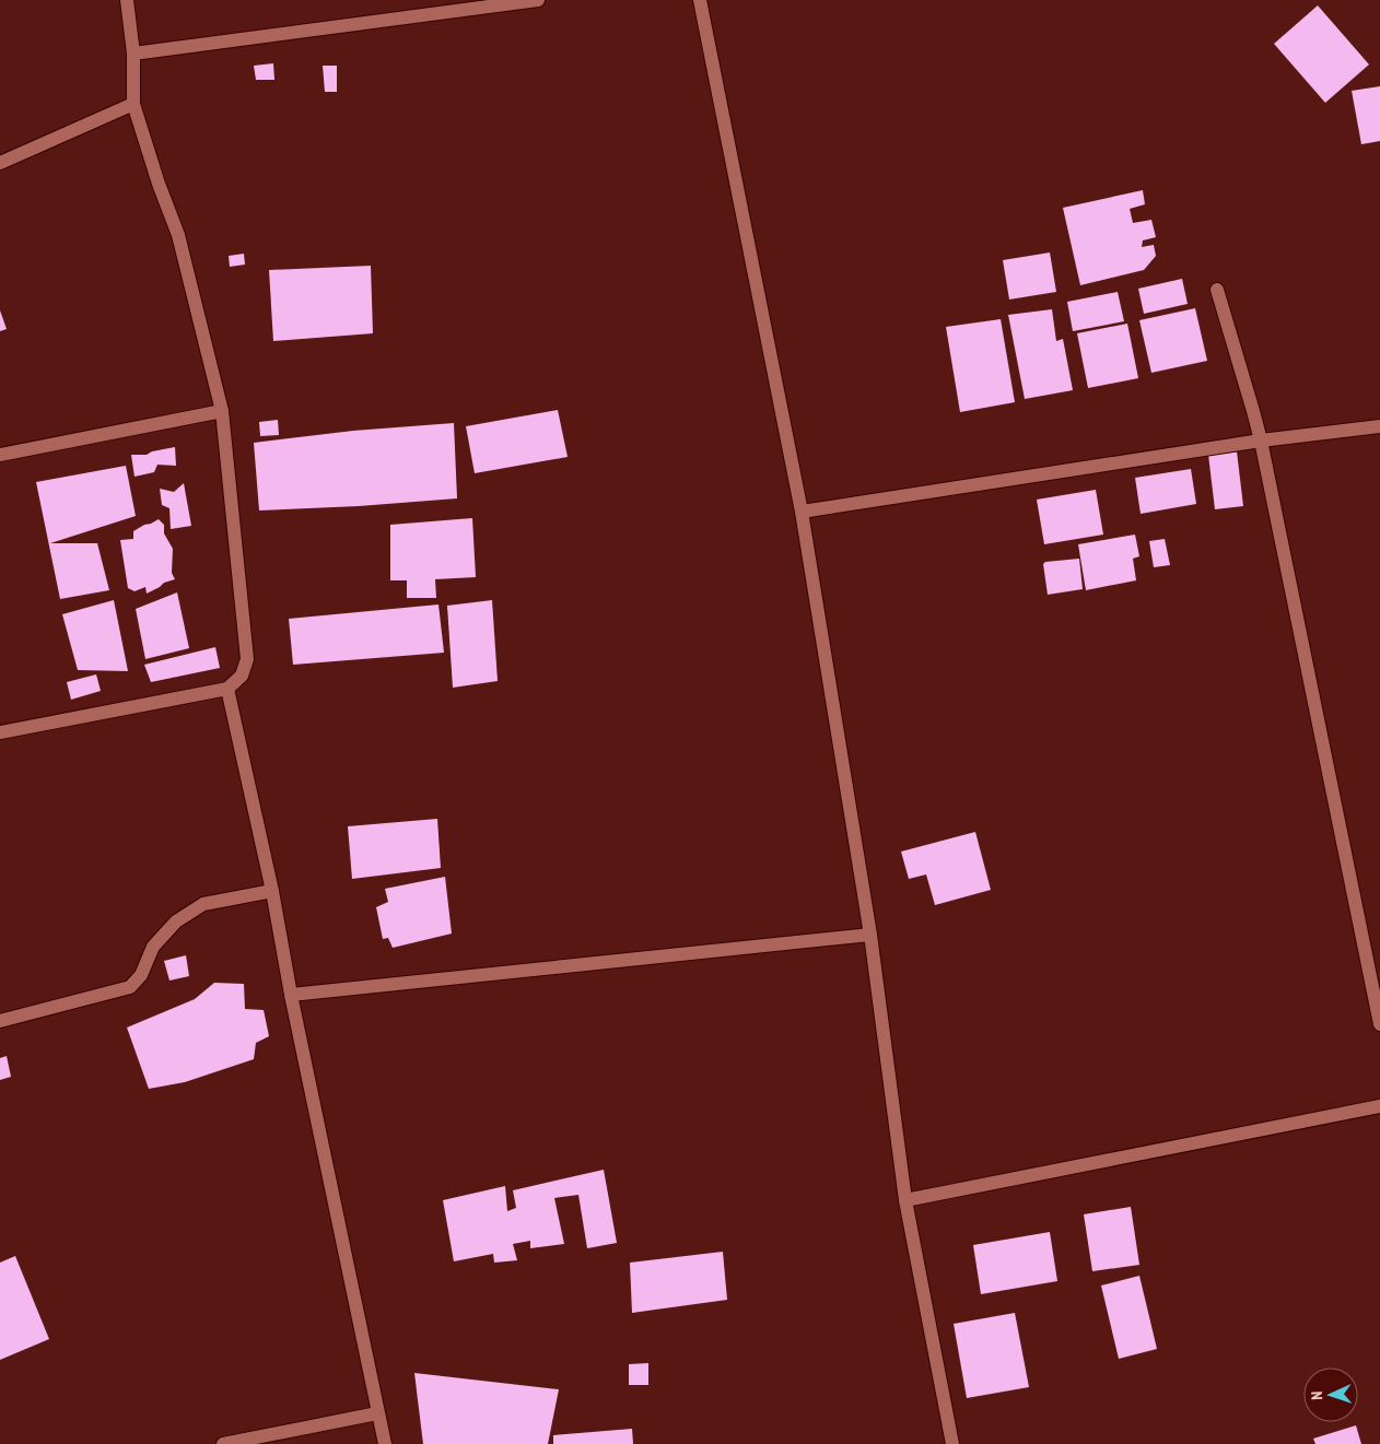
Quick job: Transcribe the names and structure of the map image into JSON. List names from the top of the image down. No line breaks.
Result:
{"north":"left"}
